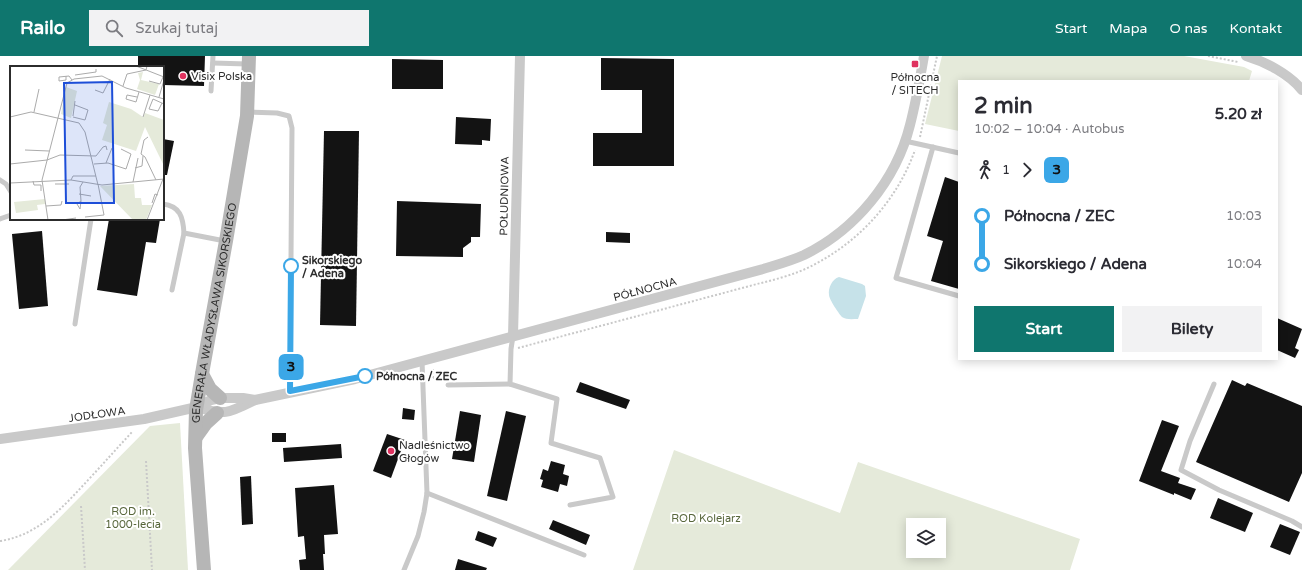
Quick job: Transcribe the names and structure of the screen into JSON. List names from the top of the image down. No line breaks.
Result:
{"streets":{"street":["POŁUDNIOWA","PÓŁNOCNA","GENERAŁA WŁADYSŁAWA SIKORSKIEGO","JODŁOWA"]},"crossings":[["POŁUDNIOWA","PÓŁNOCNA"],["PÓŁNOCNA","GENERAŁA WŁADYSŁAWA SIKORSKIEGO"],["PÓŁNOCNA","JODŁOWA"],["GENERAŁA WŁADYSŁAWA SIKORSKIEGO","JODŁOWA"]],"parks":["ROD im. 1000-lecia","ROD Kolejarz"],"places":{"transit":["Północna / SITECH"],"other":["Visix Polska","Sikorskiego / Adena","Północna / ZEC","Nadleśnictwo Głogów"]},"lines":["bus line 3"],"page":{"header":"Railo","search":"Szukaj tutaj","nav":["Start","Mapa","O nas","Kontakt"],"on_map":"3","heading":["2 min","10:02 – 10:04 · Autobus","5.20 zł"],"legs":["1","3"],"list":[{"name":"Północna / ZEC","value":"10:03"},{"name":"Sikorskiego / Adena","value":"10:04"}],"buttons":["Start","Bilety"]}}
